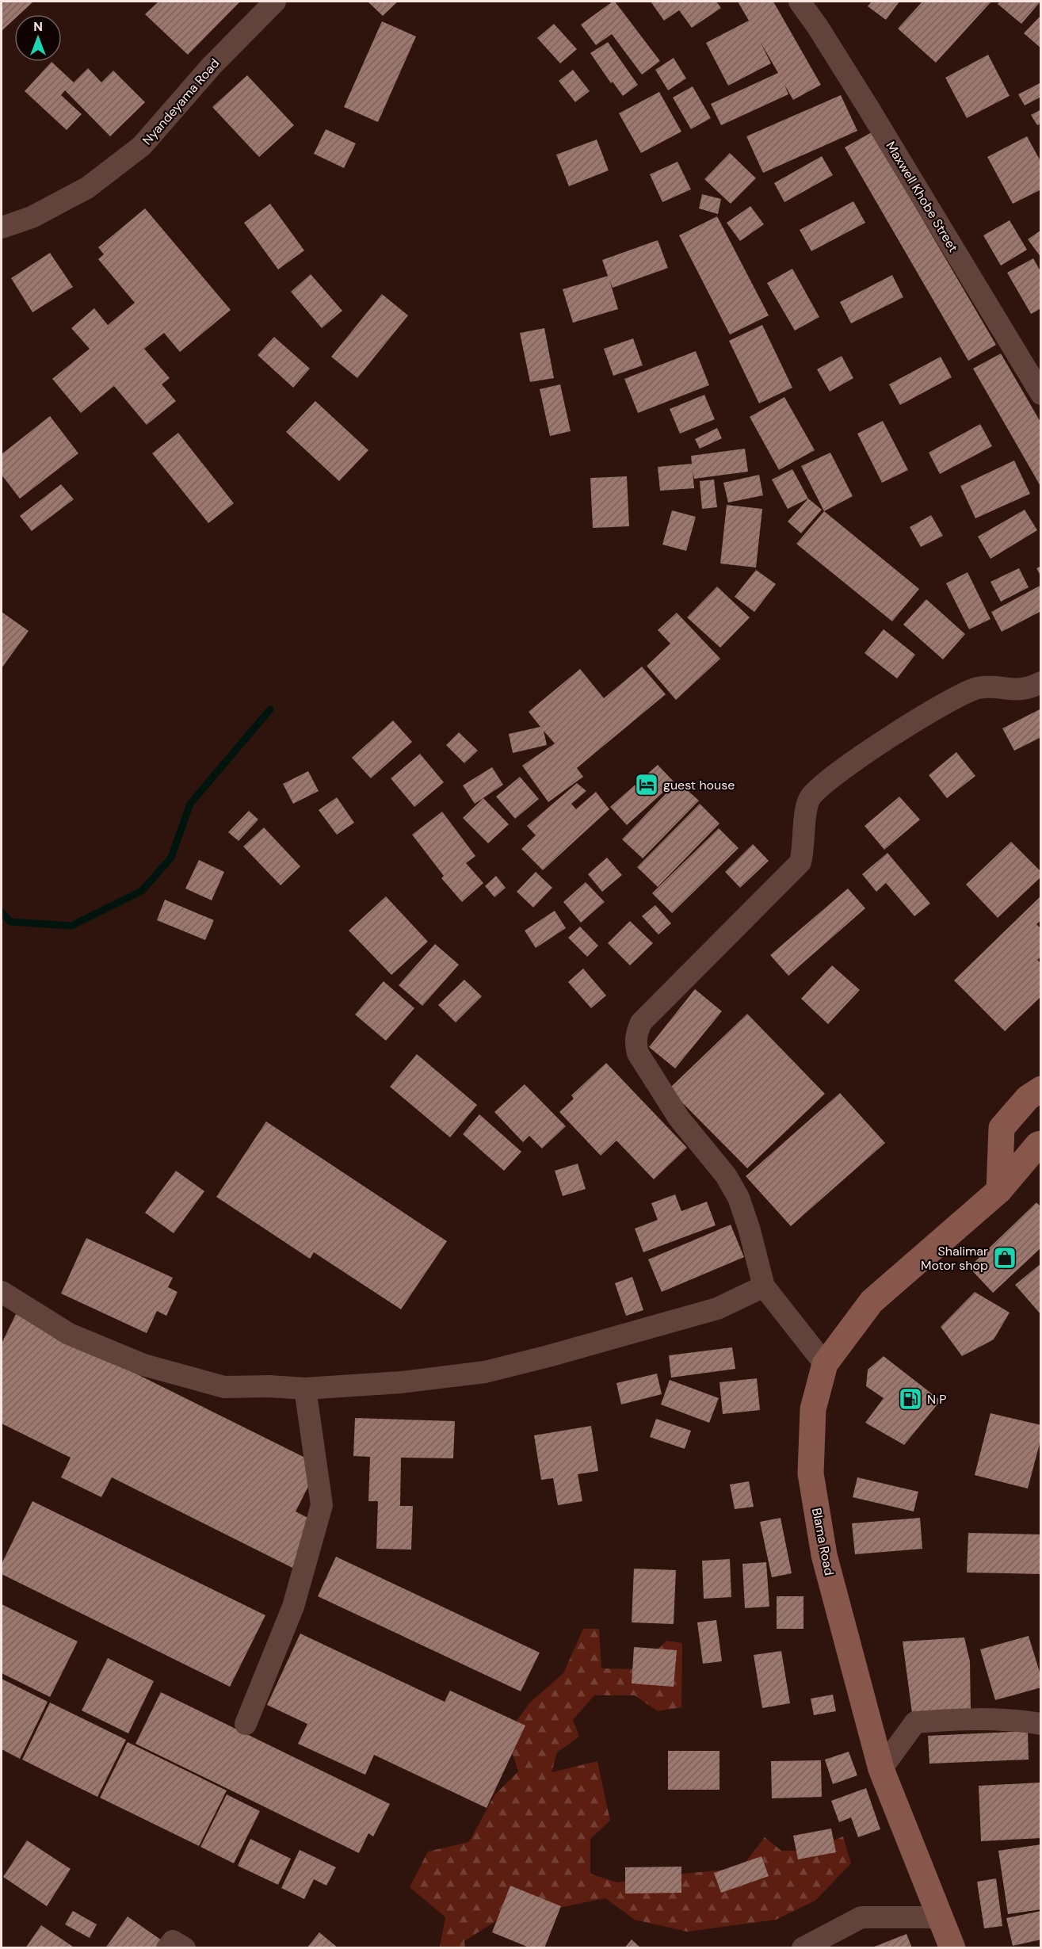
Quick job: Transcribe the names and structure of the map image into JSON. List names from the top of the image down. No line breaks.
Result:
{"streets":{"street":["Nyandeyama Road","Maxwell Khobe Street","Blama Road"]},"places":{"hotel":["guest house"],"shop":["Shalimar Motor shop"],"fuel station":["N P"]},"north":"top"}
